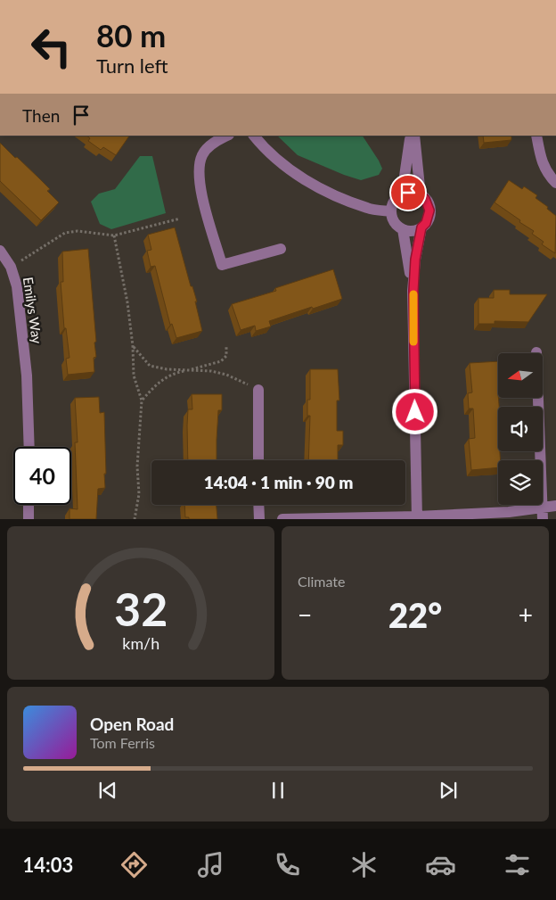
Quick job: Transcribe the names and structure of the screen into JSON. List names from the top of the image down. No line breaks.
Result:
{"streets":{"street":["Emilys Way"]},"north":"left","page":{"turn":["80 m","Turn left"],"then":"Then","limit":"40","trip":"14:04 · 1 min · 90 m","tile":"Climate","heat":["−","22°","+"],"song":["Open Road","Tom Ferris"],"tabs":"14:03","gauge":["32","km/h"]}}
